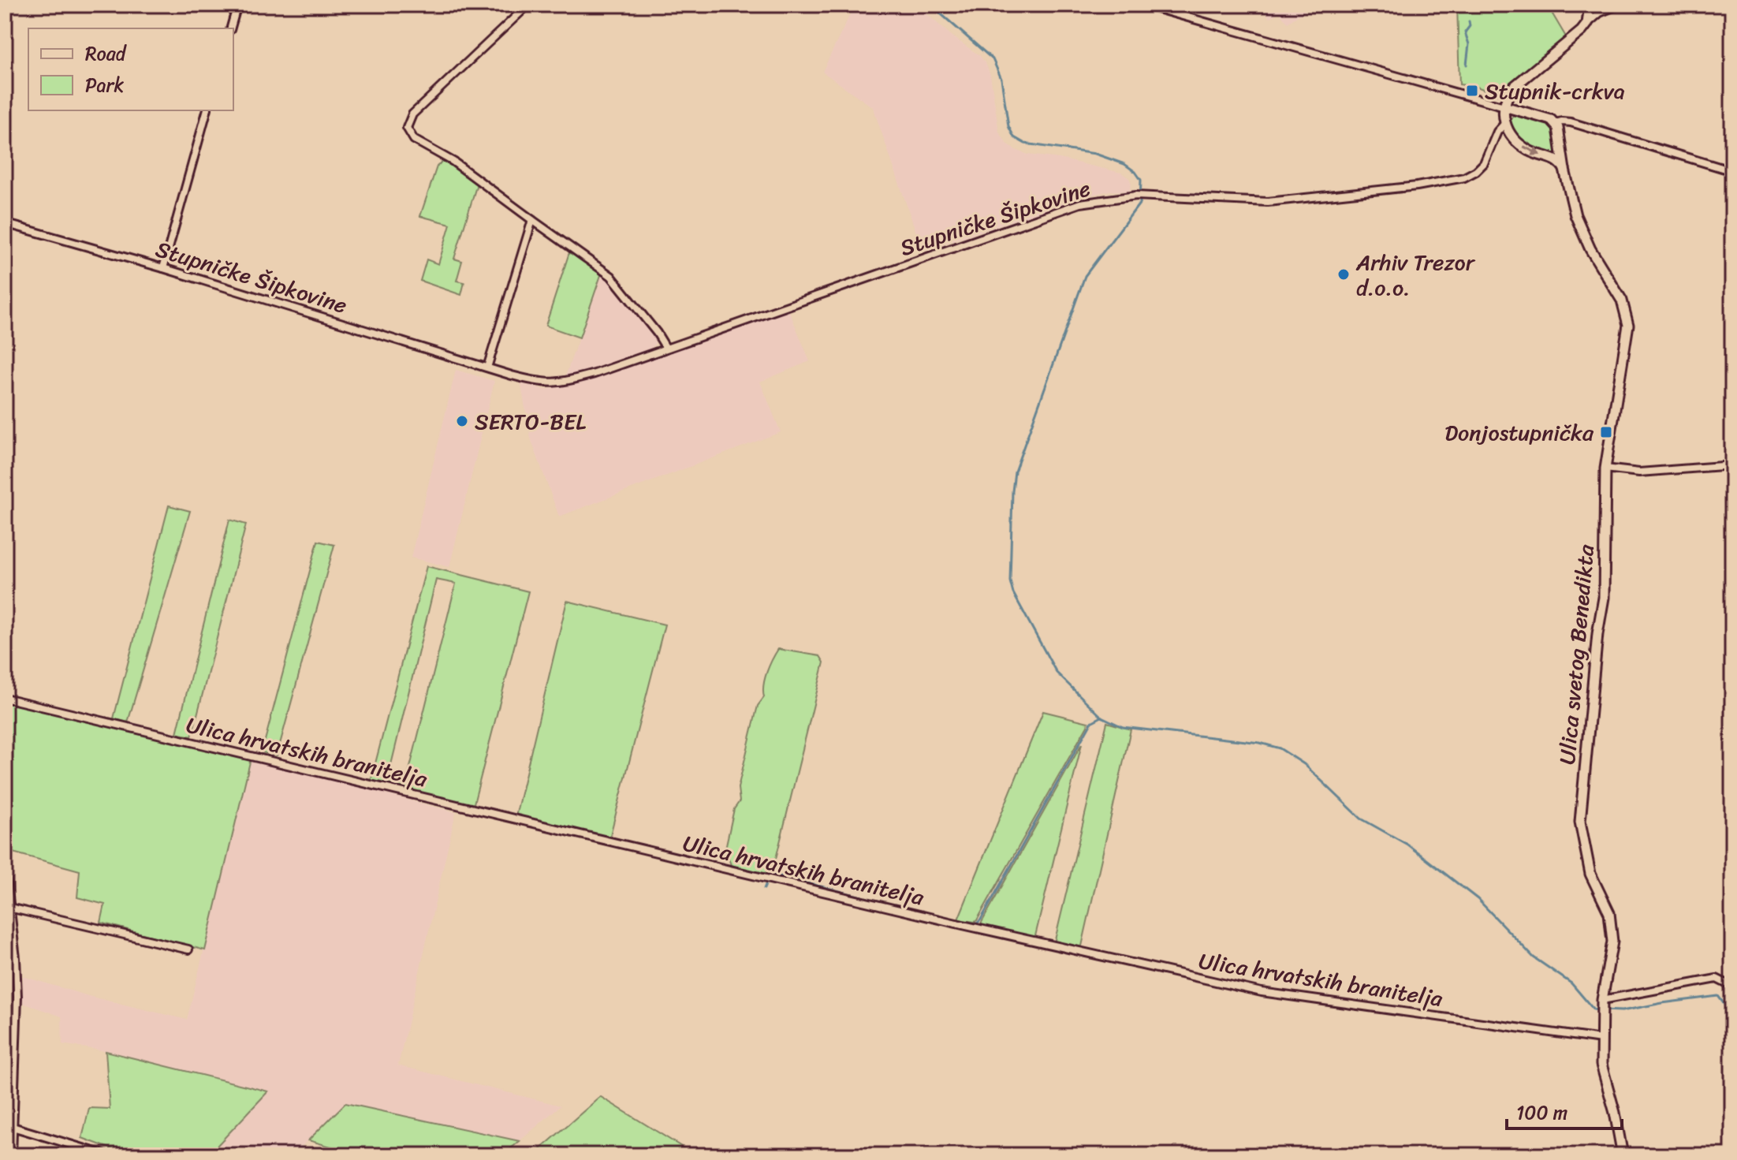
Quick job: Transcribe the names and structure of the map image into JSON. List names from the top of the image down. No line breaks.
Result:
{"streets":{"main road":["Ulica svetog Benedikta"],"street":["Stupničke Šipkovine","Ulica hrvatskih branitelja"]},"crossings":[["Ulica svetog Benedikta","Ulica hrvatskih branitelja"]],"places":{"transit":["Stupnik-crkva","Donjostupnička"],"other":["Arhiv Trezor d.o.o.","SERTO-BEL"]},"legend":["Road","Park"],"scale_bar":"100 m"}
